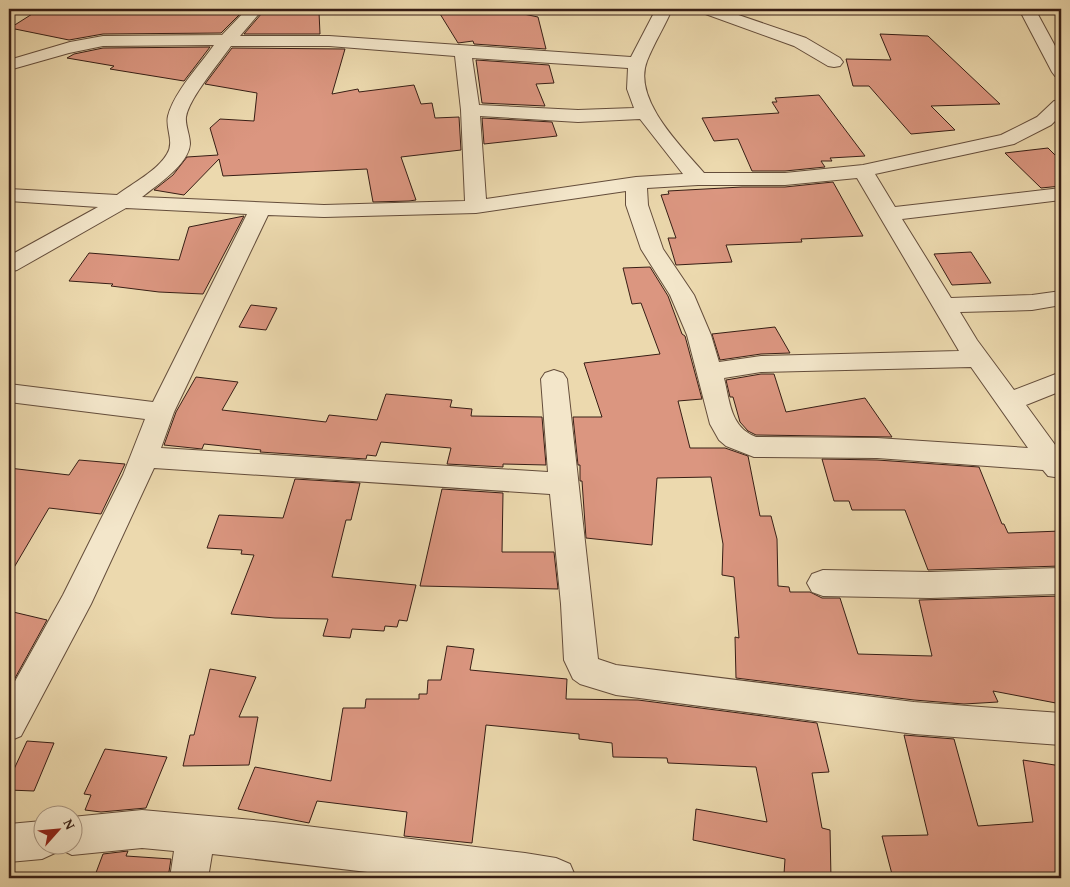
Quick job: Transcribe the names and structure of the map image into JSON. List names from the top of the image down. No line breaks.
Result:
{"north":"top right"}
